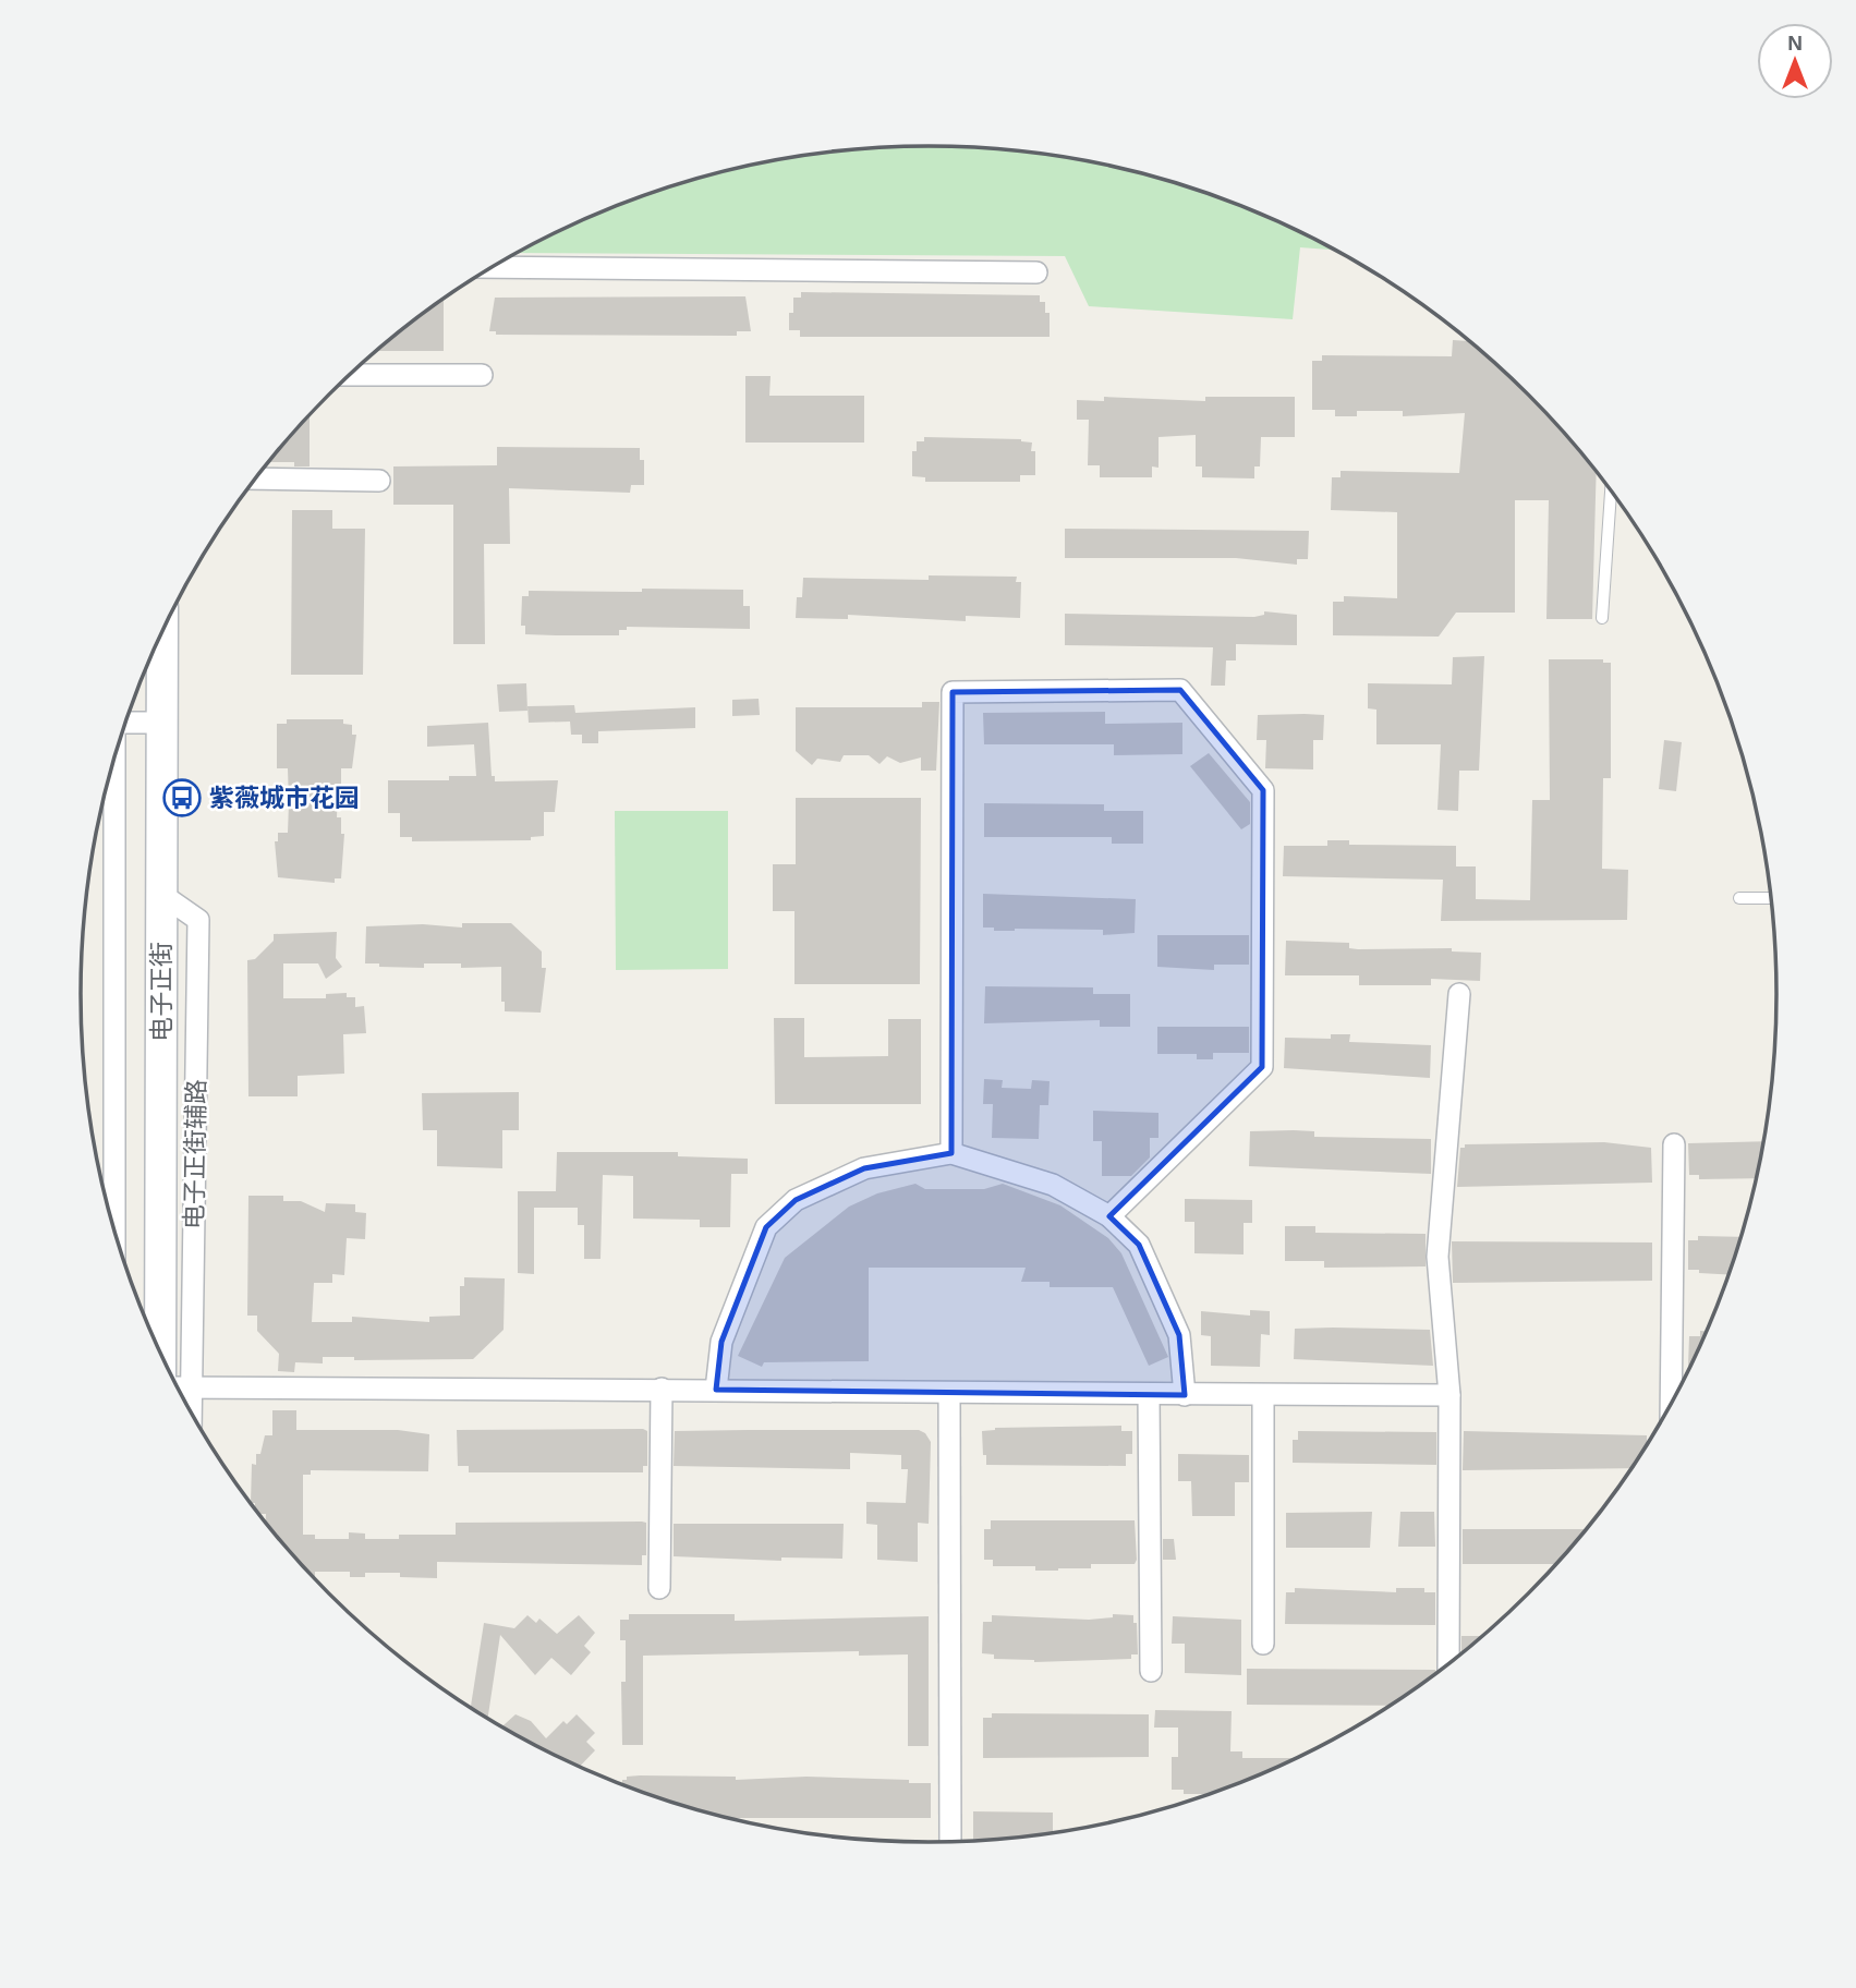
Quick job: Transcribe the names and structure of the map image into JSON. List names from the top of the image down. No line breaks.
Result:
{"streets":{"main road":["电子正街"],"street":["电子正街辅路"]},"crossings":[["电子正街","电子正街辅路"]],"places":{"bus stop":["紫薇城市花园"]},"north":"top"}
